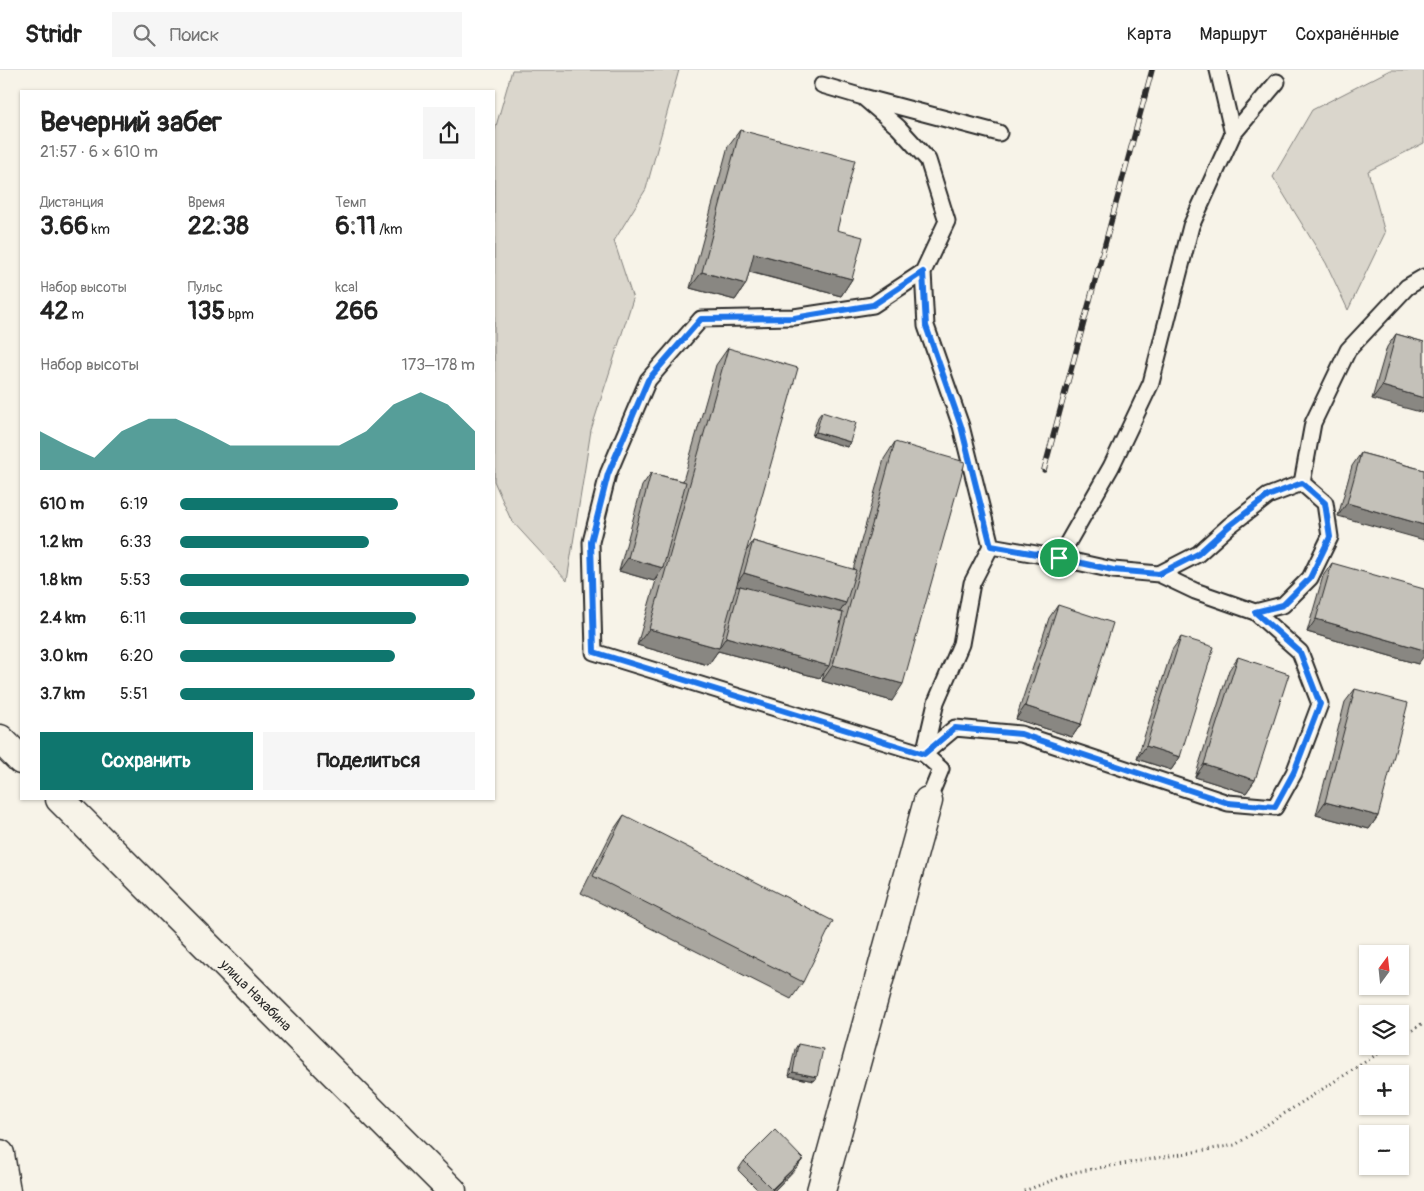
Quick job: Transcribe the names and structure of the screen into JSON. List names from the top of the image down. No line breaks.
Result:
{"streets":{"main road":["улица Нахабина"]},"north":"top","page":{"header":"Stridr","search":"Поиск","nav":["Карта","Маршрут","Сохранённые"],"heading":["Вечерний забег","21:57 · 6 × 610 m"],"stats":[["Дистанция","3.66 km"],["Время","22:38"],["Темп","6:11 /km"],["Набор высоты","42 m"],["Пульс","135 bpm"],["kcal","266"]],"chart":["Набор высоты","173–178 m"],"list":[{"name":"610 m","note":"6:19"},{"name":"1.2 km","note":"6:33"},{"name":"1.8 km","note":"5:53"},{"name":"2.4 km","note":"6:11"},{"name":"3.0 km","note":"6:20"},{"name":"3.7 km","note":"5:51"}],"buttons":["Сохранить","Поделиться"],"map_buttons":["+","−"]}}
